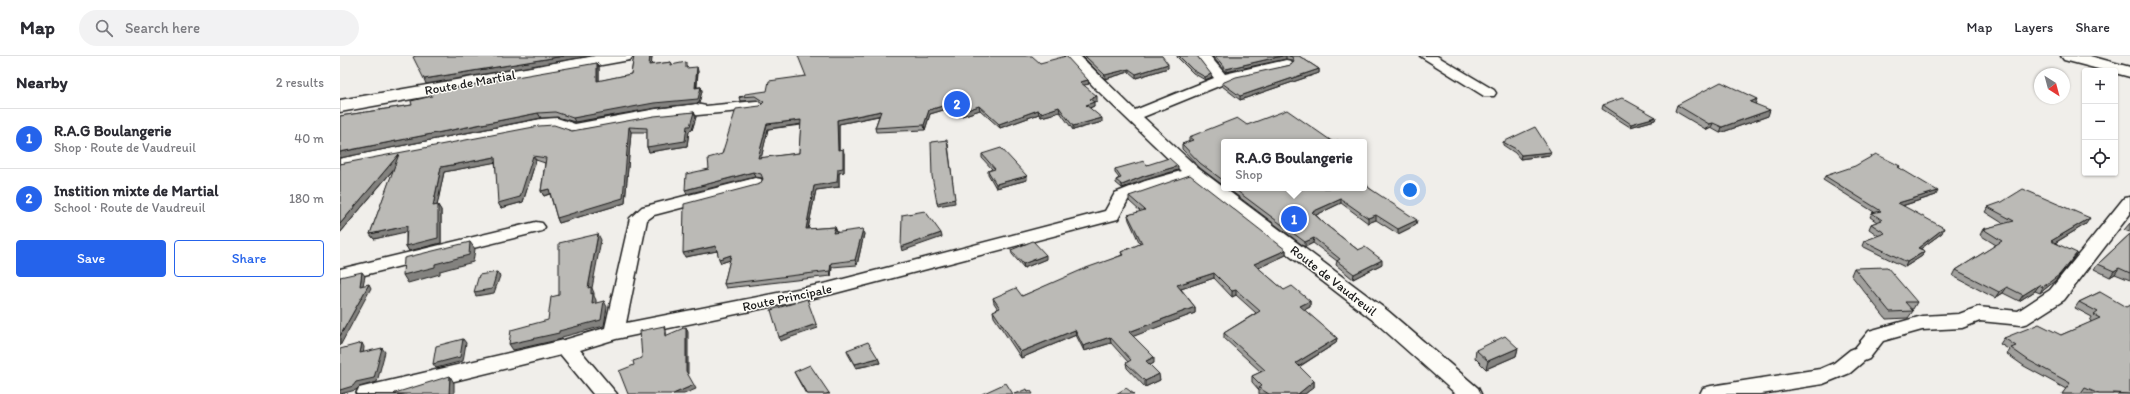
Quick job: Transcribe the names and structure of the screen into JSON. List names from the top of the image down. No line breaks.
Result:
{"streets":{"street":["Route de Martial","Route de Vaudreuil","Route Principale"]},"crossings":[["Route de Vaudreuil","Route Principale"]],"north":"bottom right","page":{"header":"Map","search":"Search here","nav":["Map","Layers","Share"],"heading":["Nearby","2 results"],"map_buttons":["+","−"],"pins":["2","1"],"list":[{"mark":"1","name":"R.A.G Boulangerie","note":"Shop · Route de Vaudreuil","value":"40 m"},{"mark":"2","name":"Instition mixte de Martial","note":"School · Route de Vaudreuil","value":"180 m"}],"popup":["R.A.G Boulangerie","Shop"],"buttons":["Save","Share"]}}
